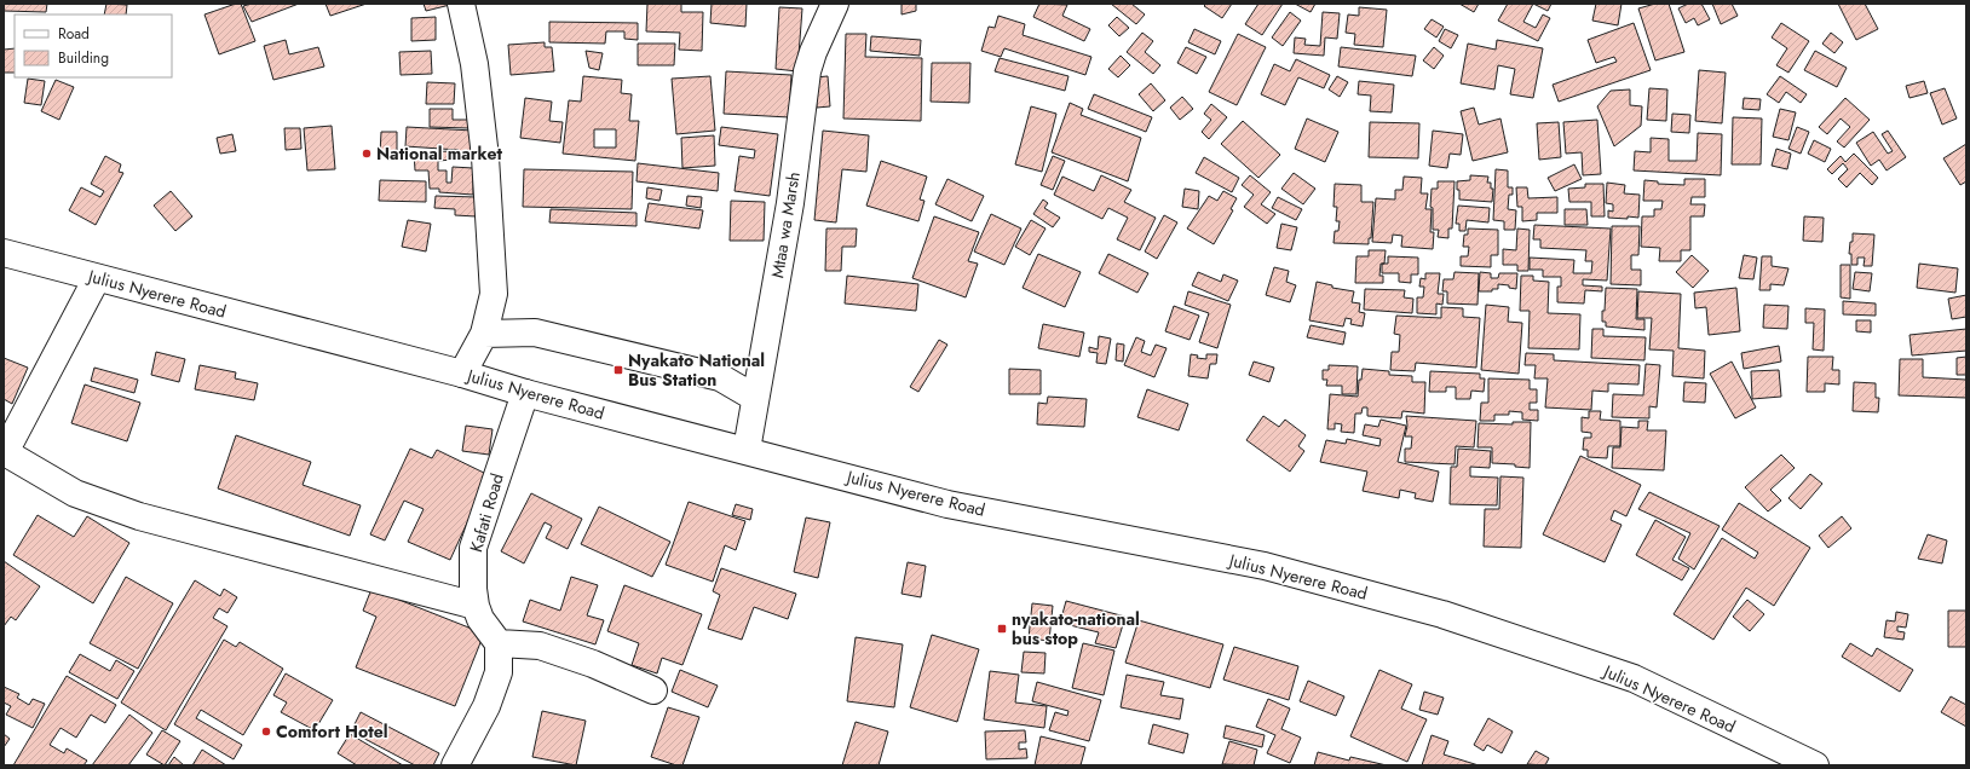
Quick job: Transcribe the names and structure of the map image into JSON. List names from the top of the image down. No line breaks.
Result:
{"streets":{"main road":["Mtaa wa Marsh","Julius Nyerere Road","Kafati Road"]},"crossings":[["Mtaa wa Marsh","Julius Nyerere Road"],["Julius Nyerere Road","Kafati Road"]],"places":{"other":["National market","Comfort Hotel"],"transit":["Nyakato National Bus Station","nyakato-national bus stop"]},"legend":["Road","Building"]}
